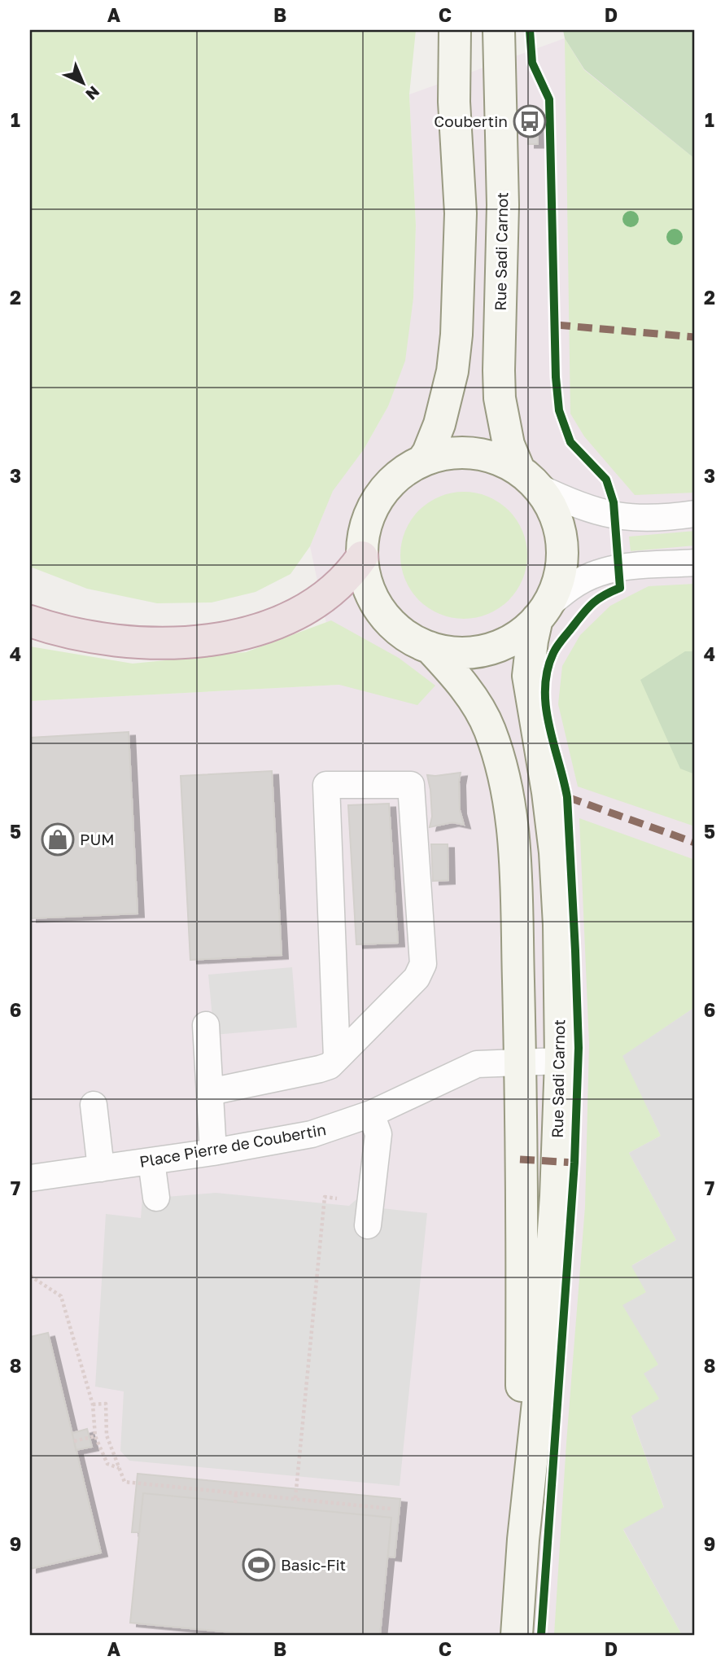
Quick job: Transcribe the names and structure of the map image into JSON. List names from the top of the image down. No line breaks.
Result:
{"streets":{"main road":["Rue Sadi Carnot"],"lane":["Place Pierre de Coubertin"]},"crossings":[["Rue Sadi Carnot","Place Pierre de Coubertin"]],"places":{"bus stop":["Coubertin"],"shop":["PUM"],"sports":["Basic-Fit"]},"north":"bottom right","grid":{"columns":["A","B","C","D"],"rows":["1","2","3","4","5","6","7","8","9"]}}
